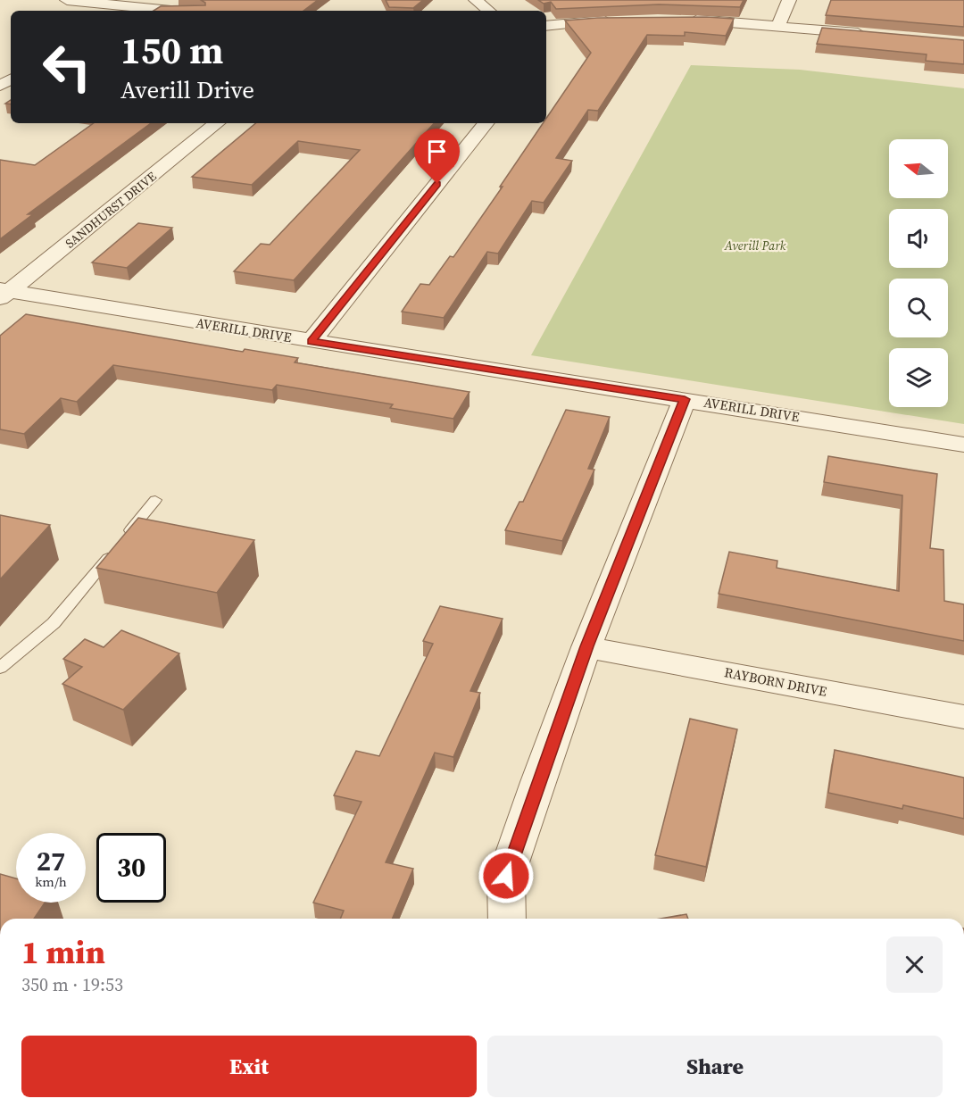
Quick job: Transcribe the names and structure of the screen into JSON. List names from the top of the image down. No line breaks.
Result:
{"streets":{"street":["SANDHURST DRIVE","AVERILL DRIVE","RAYBORN DRIVE"]},"crossings":[["SANDHURST DRIVE","AVERILL DRIVE"]],"parks":["Averill Park"],"north":"left","page":{"turn":["150 m","Averill Drive"],"speed":"27 km/h","limit":"30","heading":["1 min","350 m · 19:53"],"buttons":["Exit","Share"]}}
